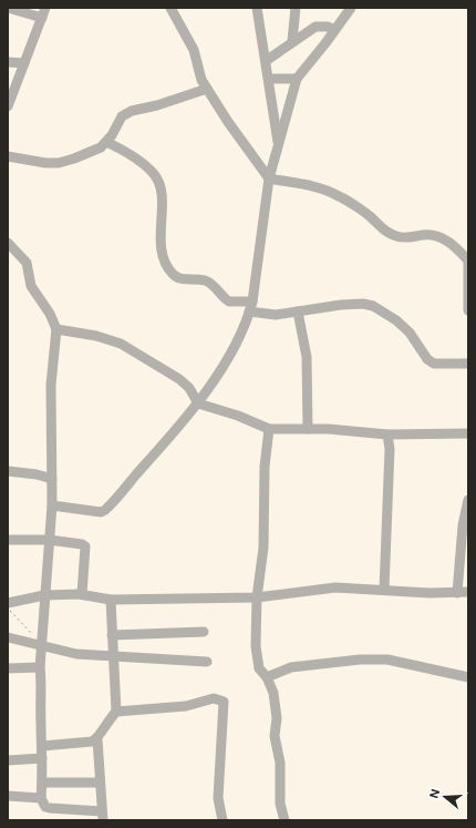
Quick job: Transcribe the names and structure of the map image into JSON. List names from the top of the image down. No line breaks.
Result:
{"north":"left"}
